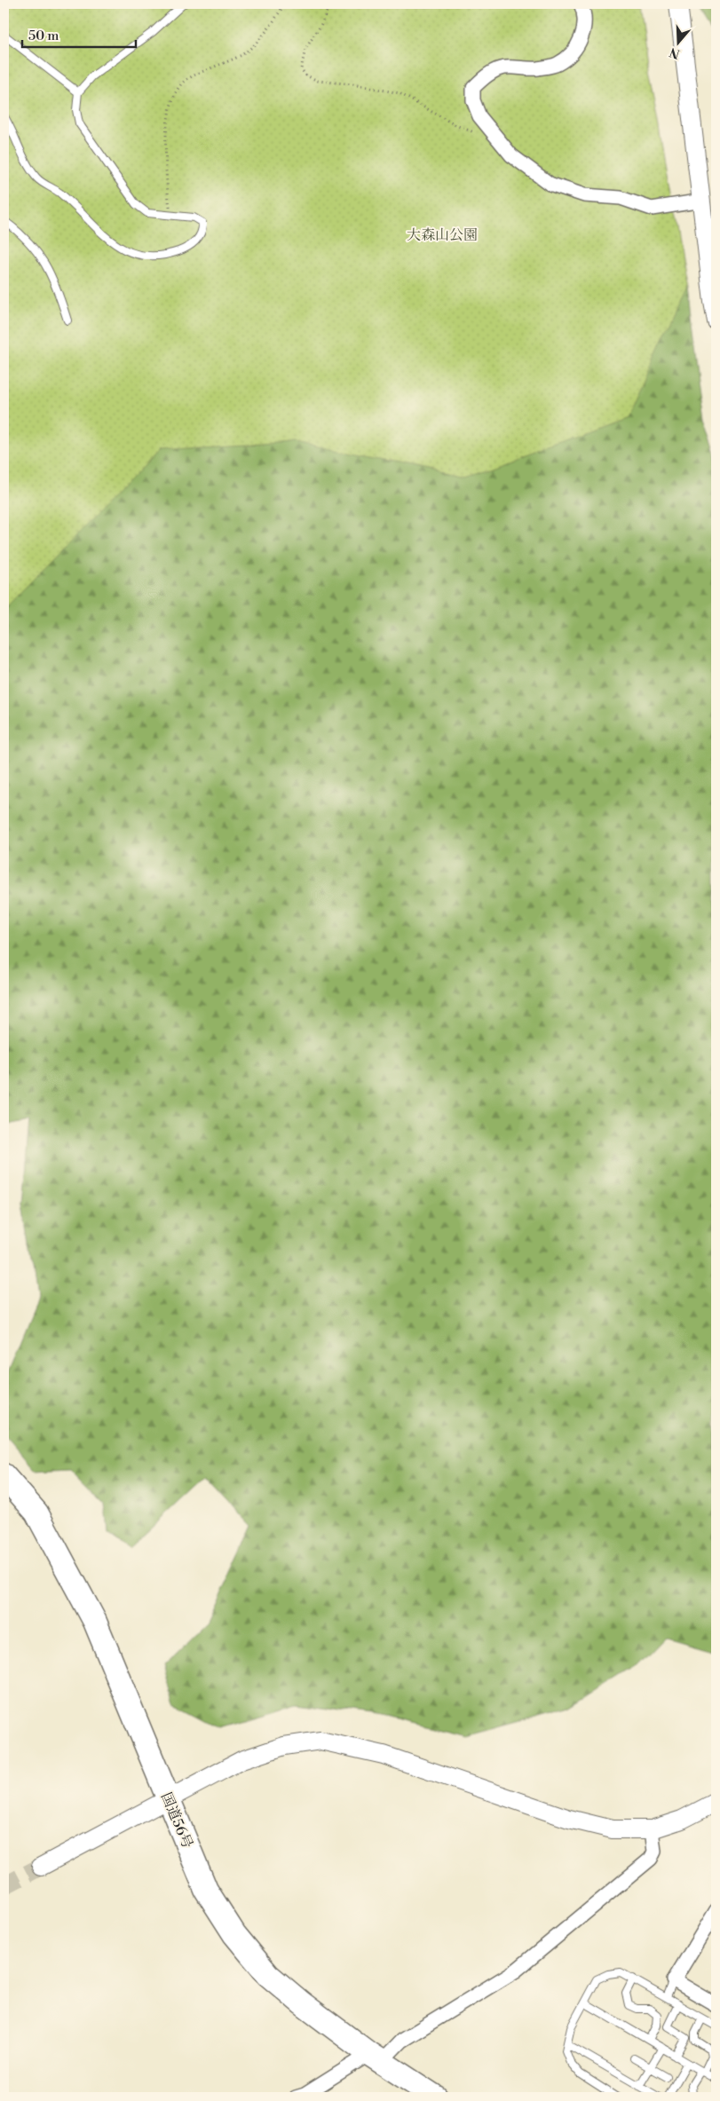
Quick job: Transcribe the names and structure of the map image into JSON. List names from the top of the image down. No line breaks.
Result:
{"streets":{"highway":["国道56号"]},"parks":["大森山公園"],"scale_bar":"50 m","north":"bottom"}
